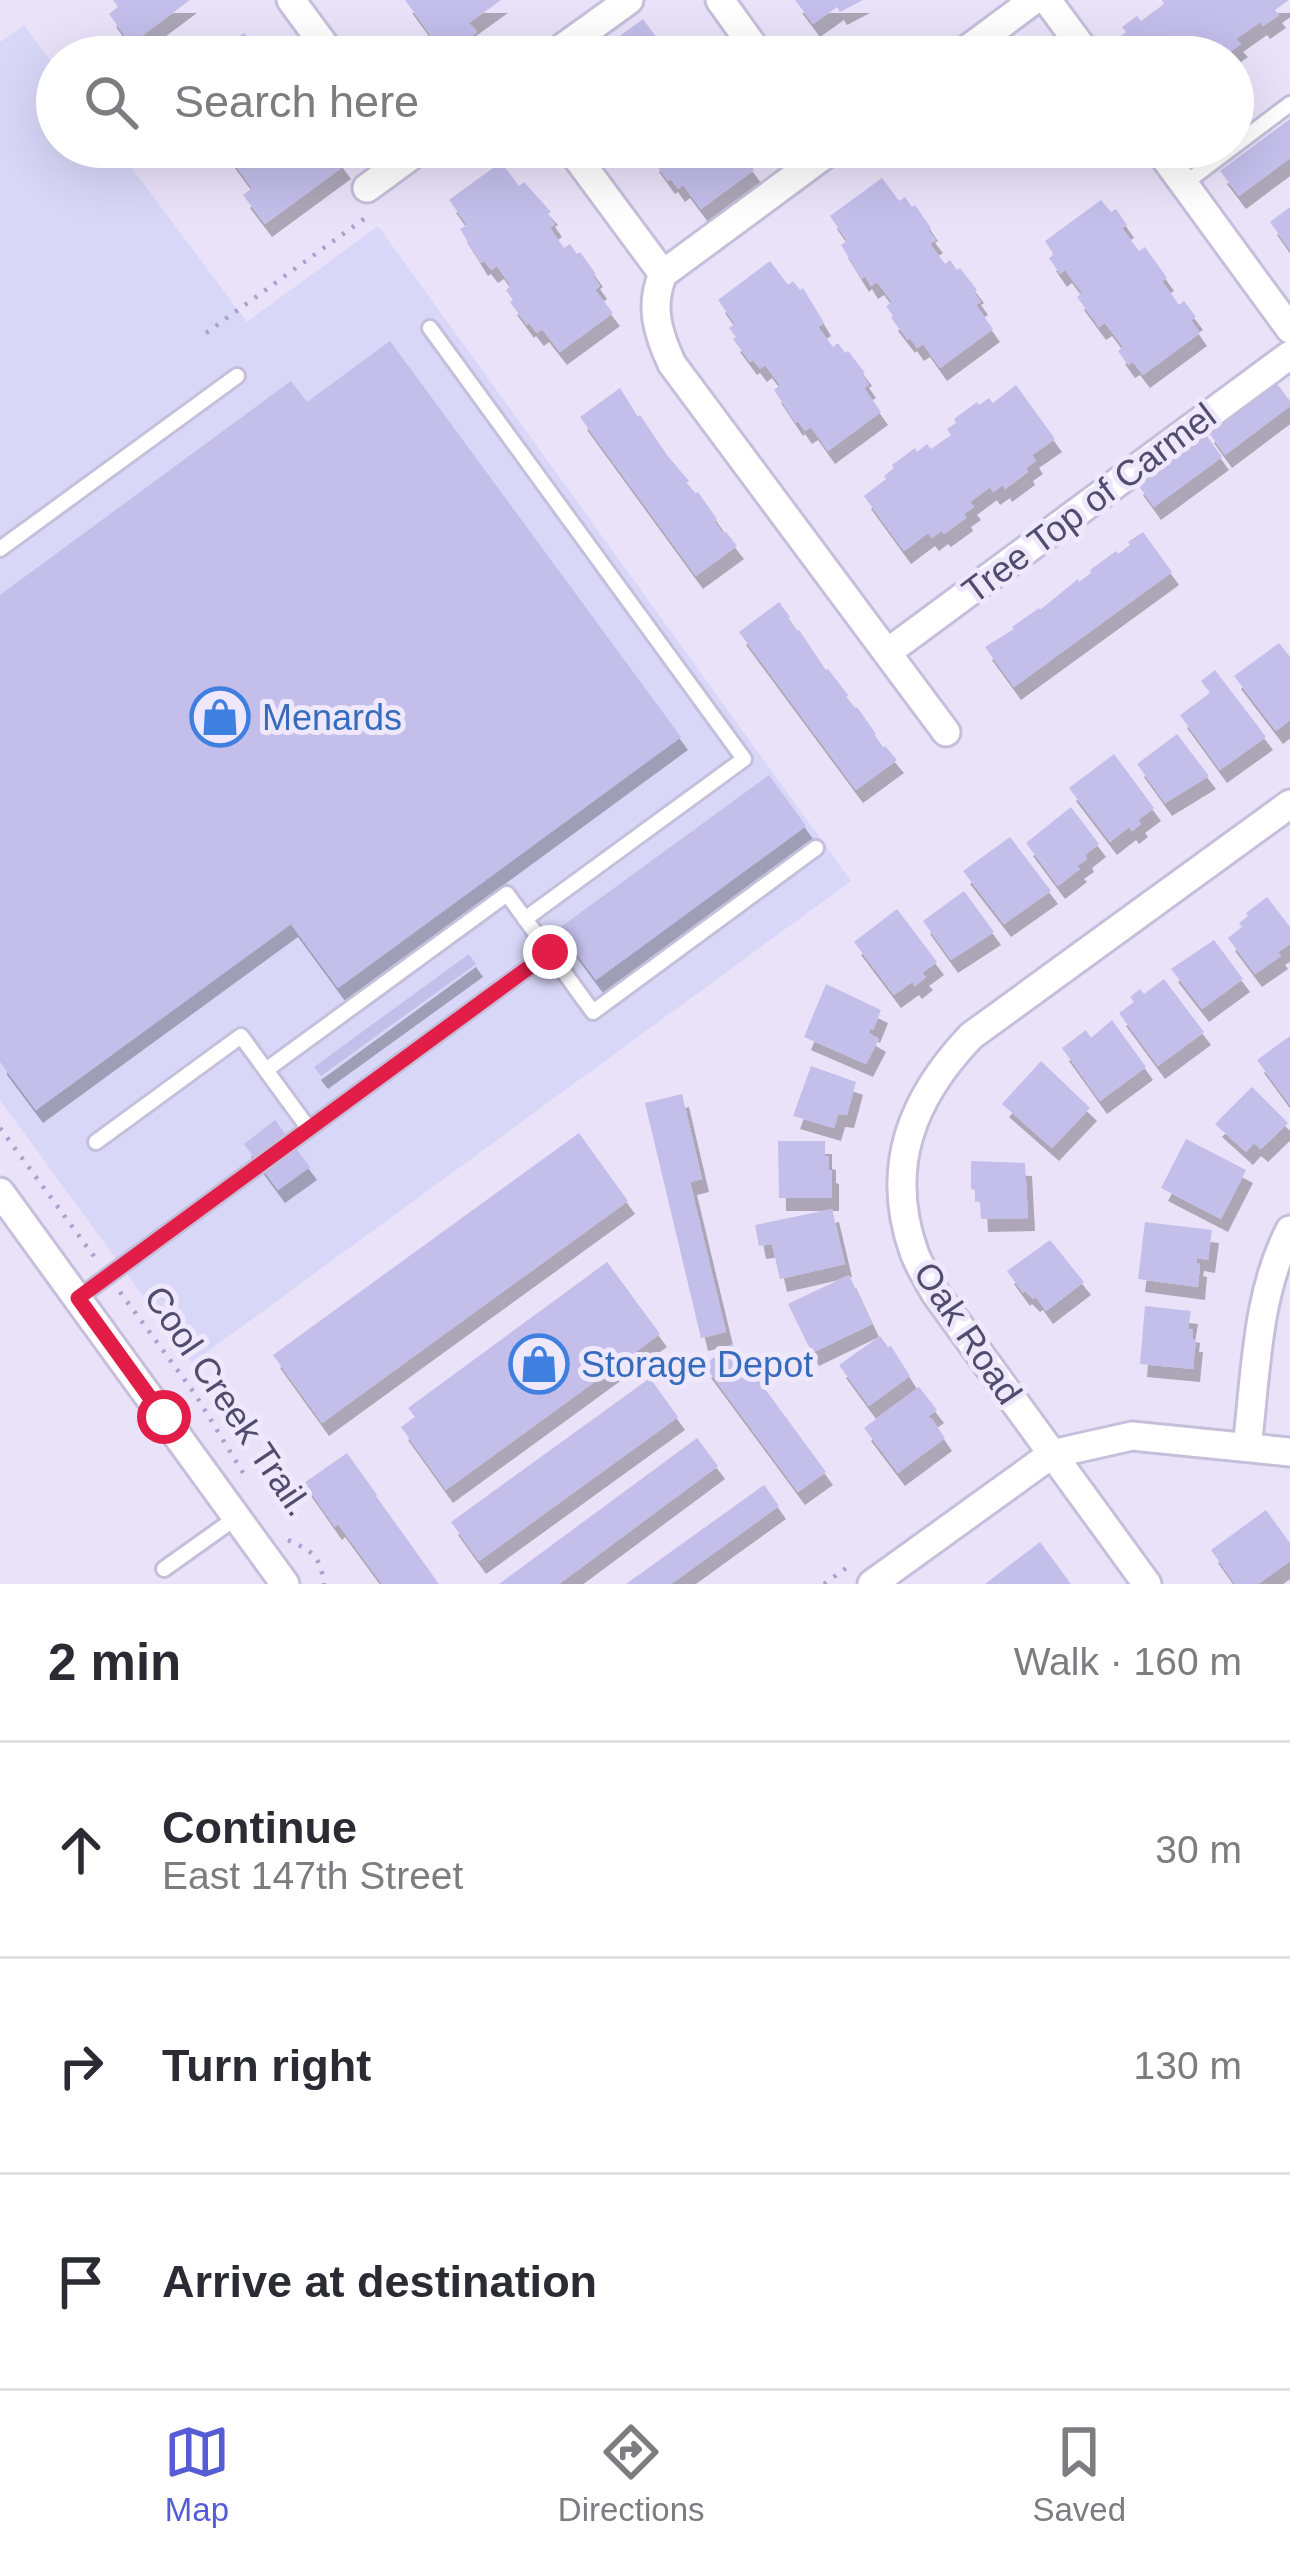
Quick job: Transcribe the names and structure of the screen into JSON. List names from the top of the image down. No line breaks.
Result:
{"streets":{"street":["Tree Top of Carmel","Oak Road"],"path":["Cool Creek Trail."]},"places":{"shop":["Menards","Storage Depot"]},"page":{"search":"Search here","heading":["2 min","Walk · 160 m"],"list":[["Continue","East 147th Street","30 m"],["Turn right","130 m"],"Arrive at destination"],"nav":["Map","Directions","Saved"]}}
